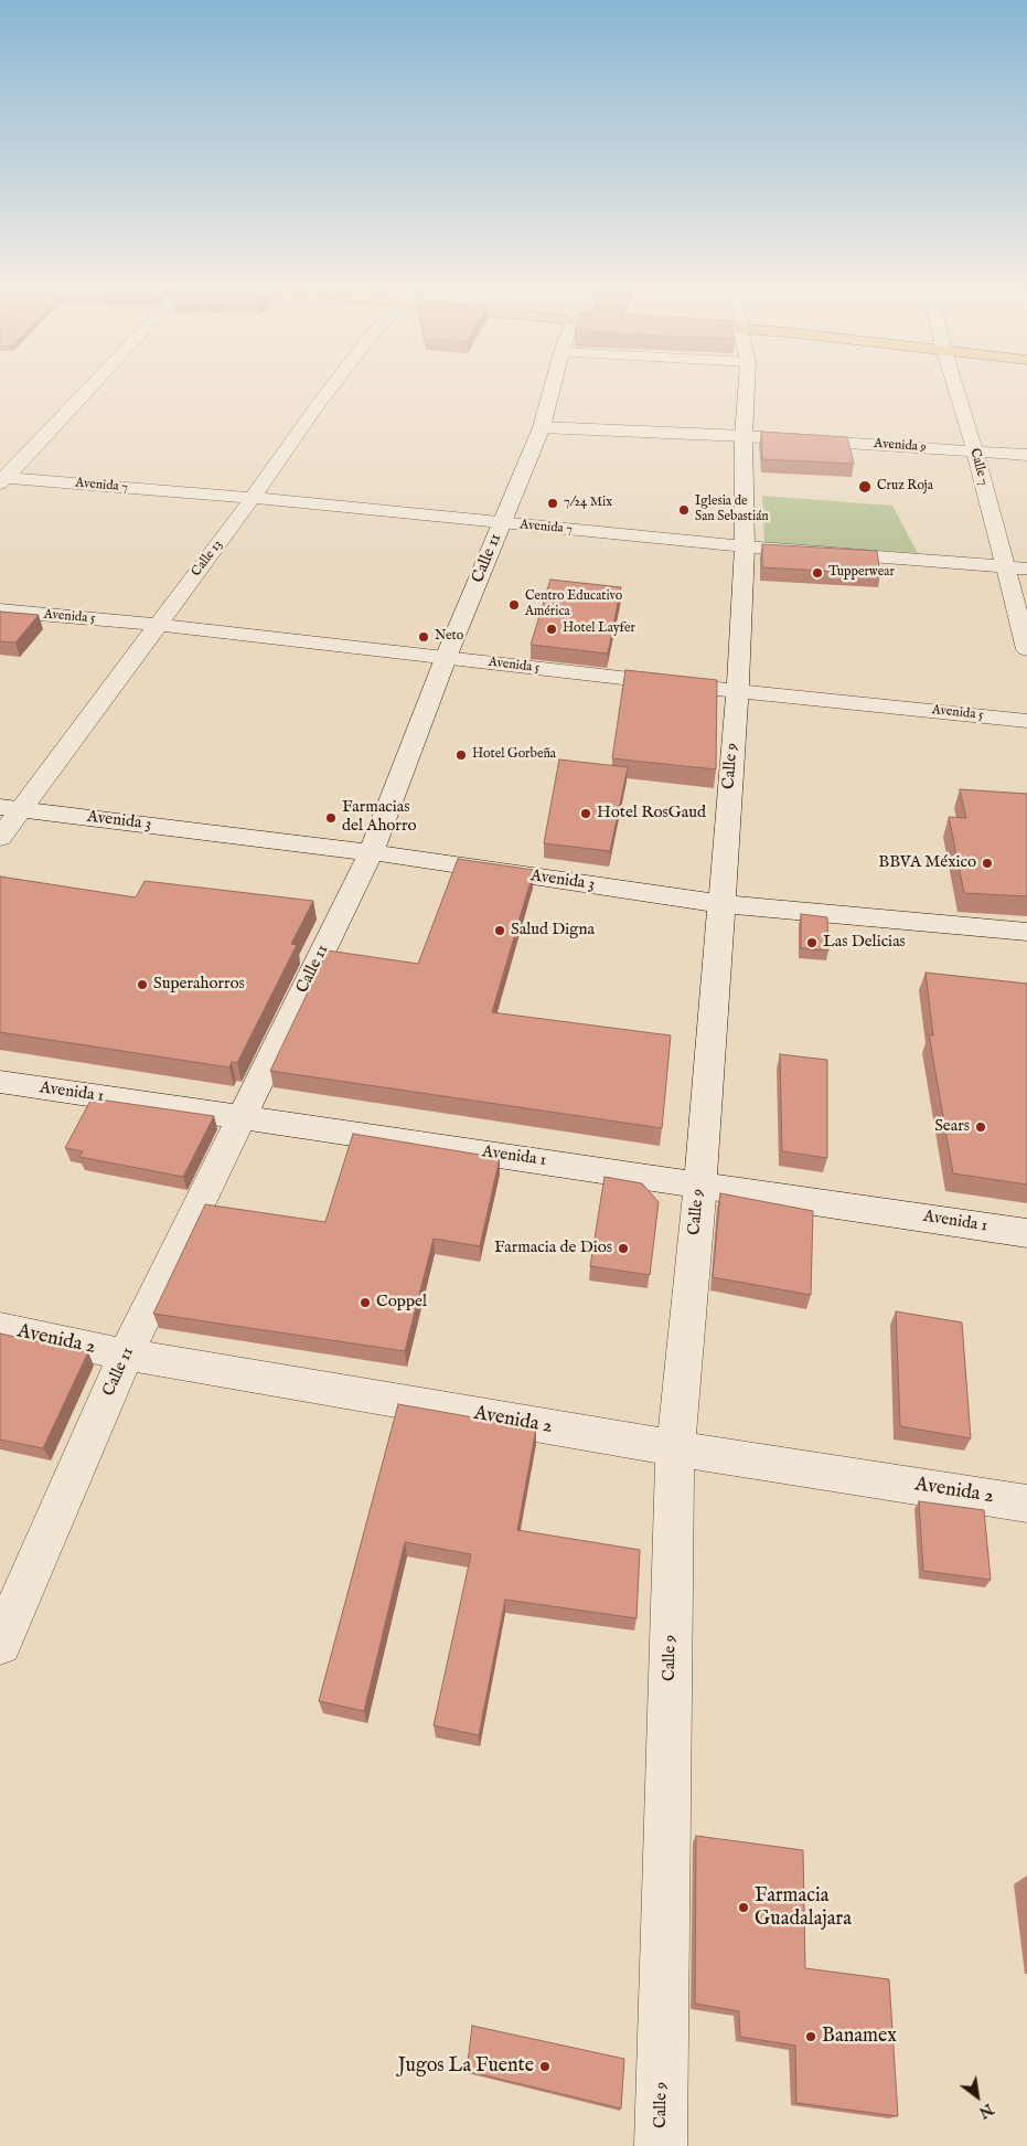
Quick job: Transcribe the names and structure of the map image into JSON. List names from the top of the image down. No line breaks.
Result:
{"streets":{"street":["Avenida 9","Calle 7","Avenida 7","Calle 13","Calle 11","Avenida 5","Calle 9","Avenida 3","Avenida 1","Avenida 2"]},"crossings":[["Avenida 9","Calle 7"],["Avenida 9","Calle 11"],["Avenida 9","Calle 9"],["Calle 7","Avenida 7"],["Avenida 7","Calle 13"],["Avenida 7","Calle 11"],["Avenida 7","Calle 9"],["Calle 13","Avenida 5"],["Calle 13","Avenida 3"],["Calle 11","Avenida 5"],["Calle 11","Avenida 3"],["Calle 11","Avenida 1"],["Calle 11","Avenida 2"],["Avenida 5","Calle 9"],["Calle 9","Avenida 3"],["Calle 9","Avenida 1"],["Calle 9","Avenida 2"]],"places":["Cruz Roja","7/24 Mix","Iglesia de San Sebastián","Tupperwear","Centro Educativo América","Hotel Layfer","Neto","Hotel Gorbeña","Hotel RosGaud","Farmacias del Ahorro","BBVA México","Salud Digna","Las Delicias","Superahorros","Sears","Farmacia de Dios","Coppel","Farmacia Guadalajara","Banamex","Jugos La Fuente"],"north":"bottom right"}
